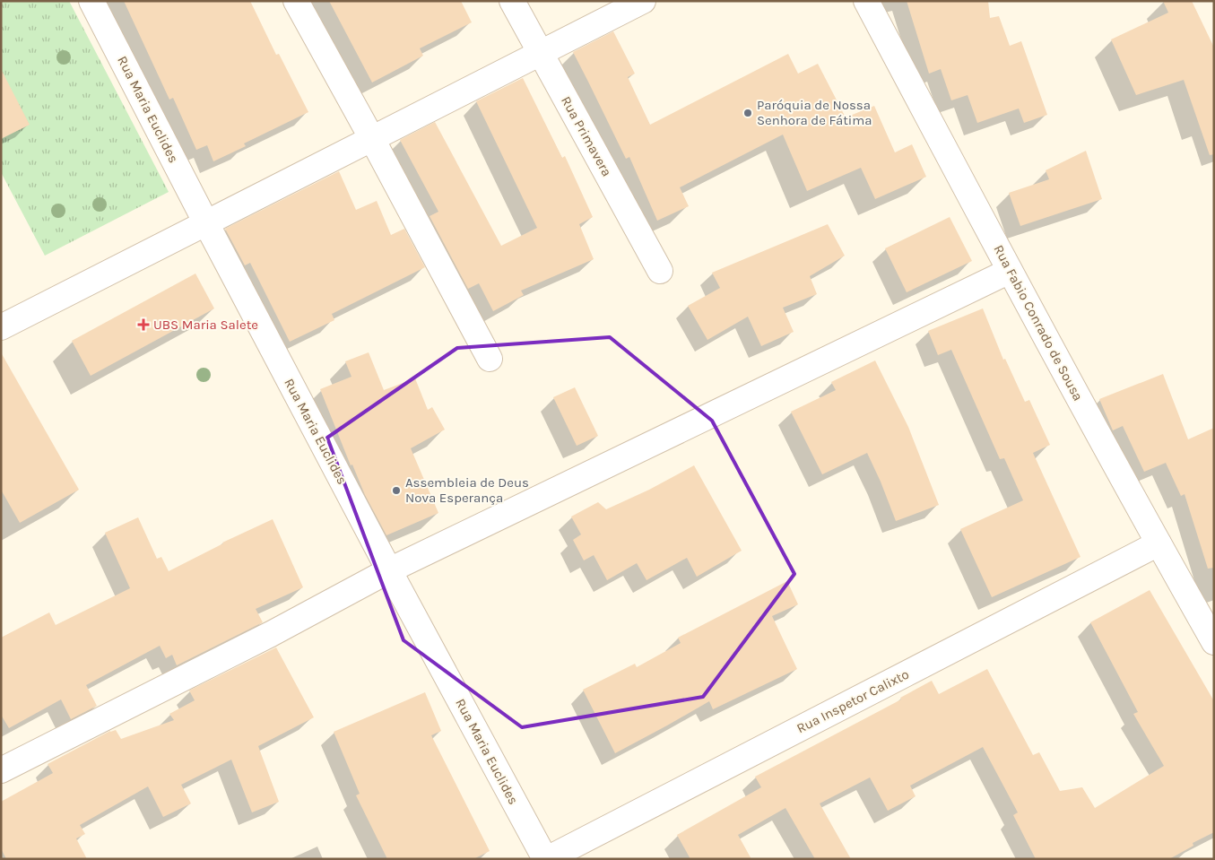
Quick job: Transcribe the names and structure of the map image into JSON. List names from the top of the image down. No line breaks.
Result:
{"streets":{"street":["Rua Maria Euclides","Rua Primavera","Rua Fabio Conrado de Sousa","Rua Inspetor Calixto"]},"crossings":[["Rua Maria Euclides","Rua Inspetor Calixto"],["Rua Fabio Conrado de Sousa","Rua Inspetor Calixto"]],"places":{"other":["Paróquia de Nossa Senhora de Fátima","Assembleia de Deus Nova Esperança"],"health":["UBS Maria Salete"]}}
